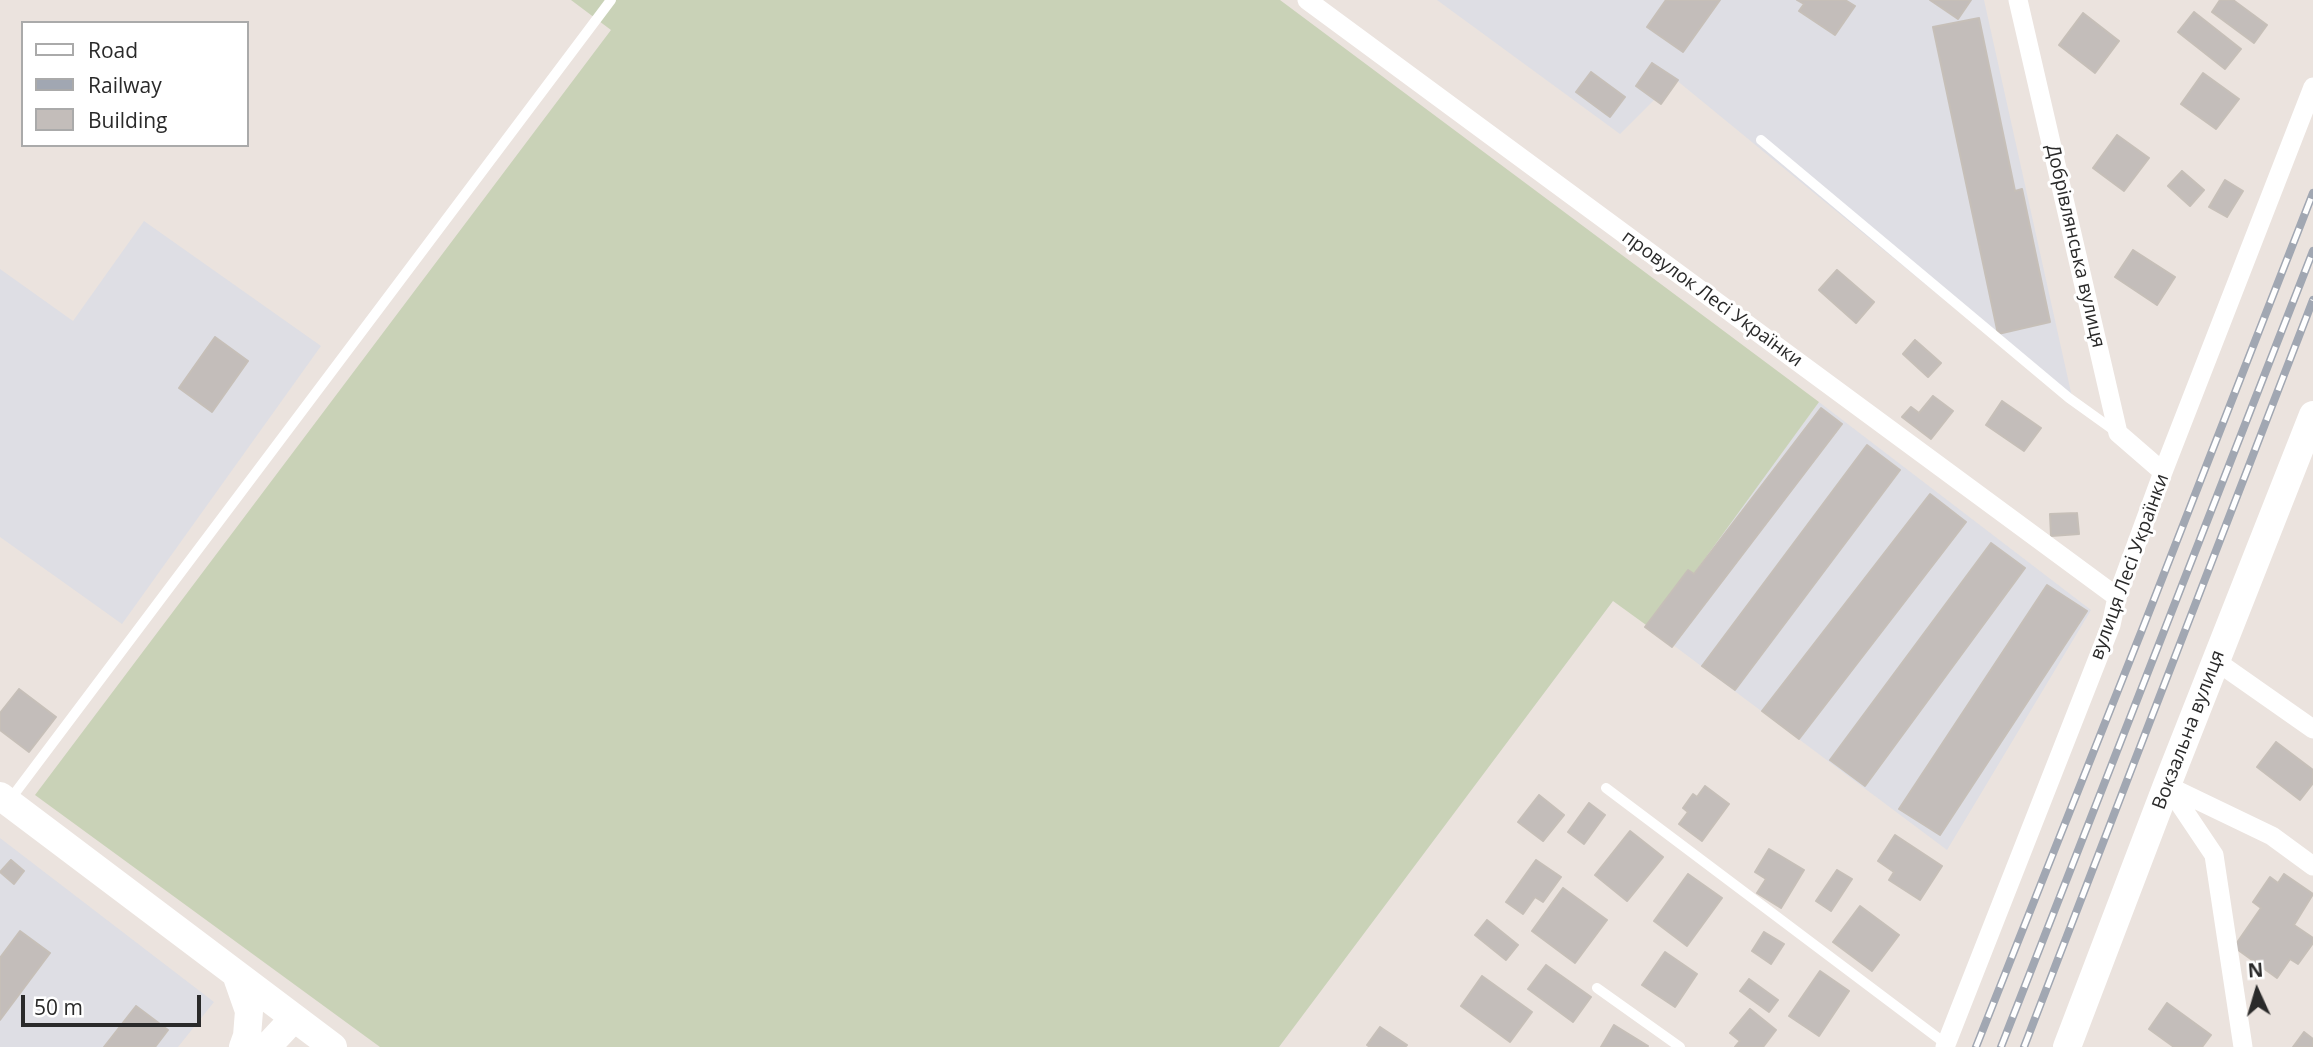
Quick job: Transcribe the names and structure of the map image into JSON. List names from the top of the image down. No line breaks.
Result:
{"streets":{"street":["Добрівлянська вулиця","провулок Лесі Українки","вулиця Лесі Українки","Вокзальна вулиця"]},"crossings":[["провулок Лесі Українки","вулиця Лесі Українки"]],"legend":["Road","Railway","Building"],"scale_bar":"50 m","north":"top"}
